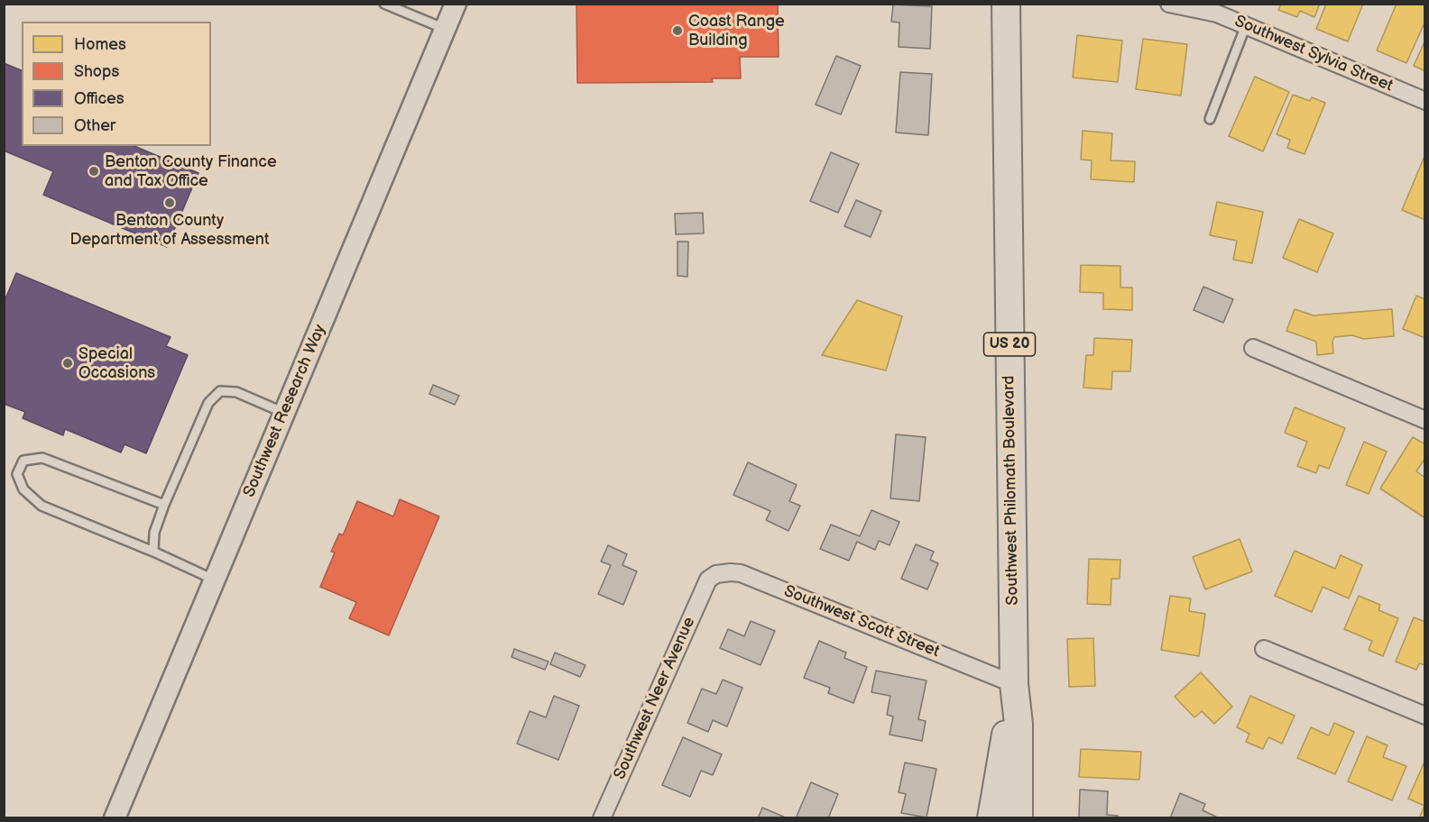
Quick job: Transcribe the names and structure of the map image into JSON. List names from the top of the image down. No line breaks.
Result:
{"streets":{"highway":["US 20","Southwest Philomath Boulevard"],"street":["Southwest Sylvia Street","Southwest Research Way","Southwest Scott Street","Southwest Neer Avenue"]},"crossings":[["Southwest Philomath Boulevard","Southwest Scott Street"],["Southwest Scott Street","Southwest Neer Avenue"]],"places":["Coast Range Building","Benton County Finance and Tax Office","Benton County Department of Assessment","Special Occasions"],"legend":["Homes","Shops","Offices","Other"]}
